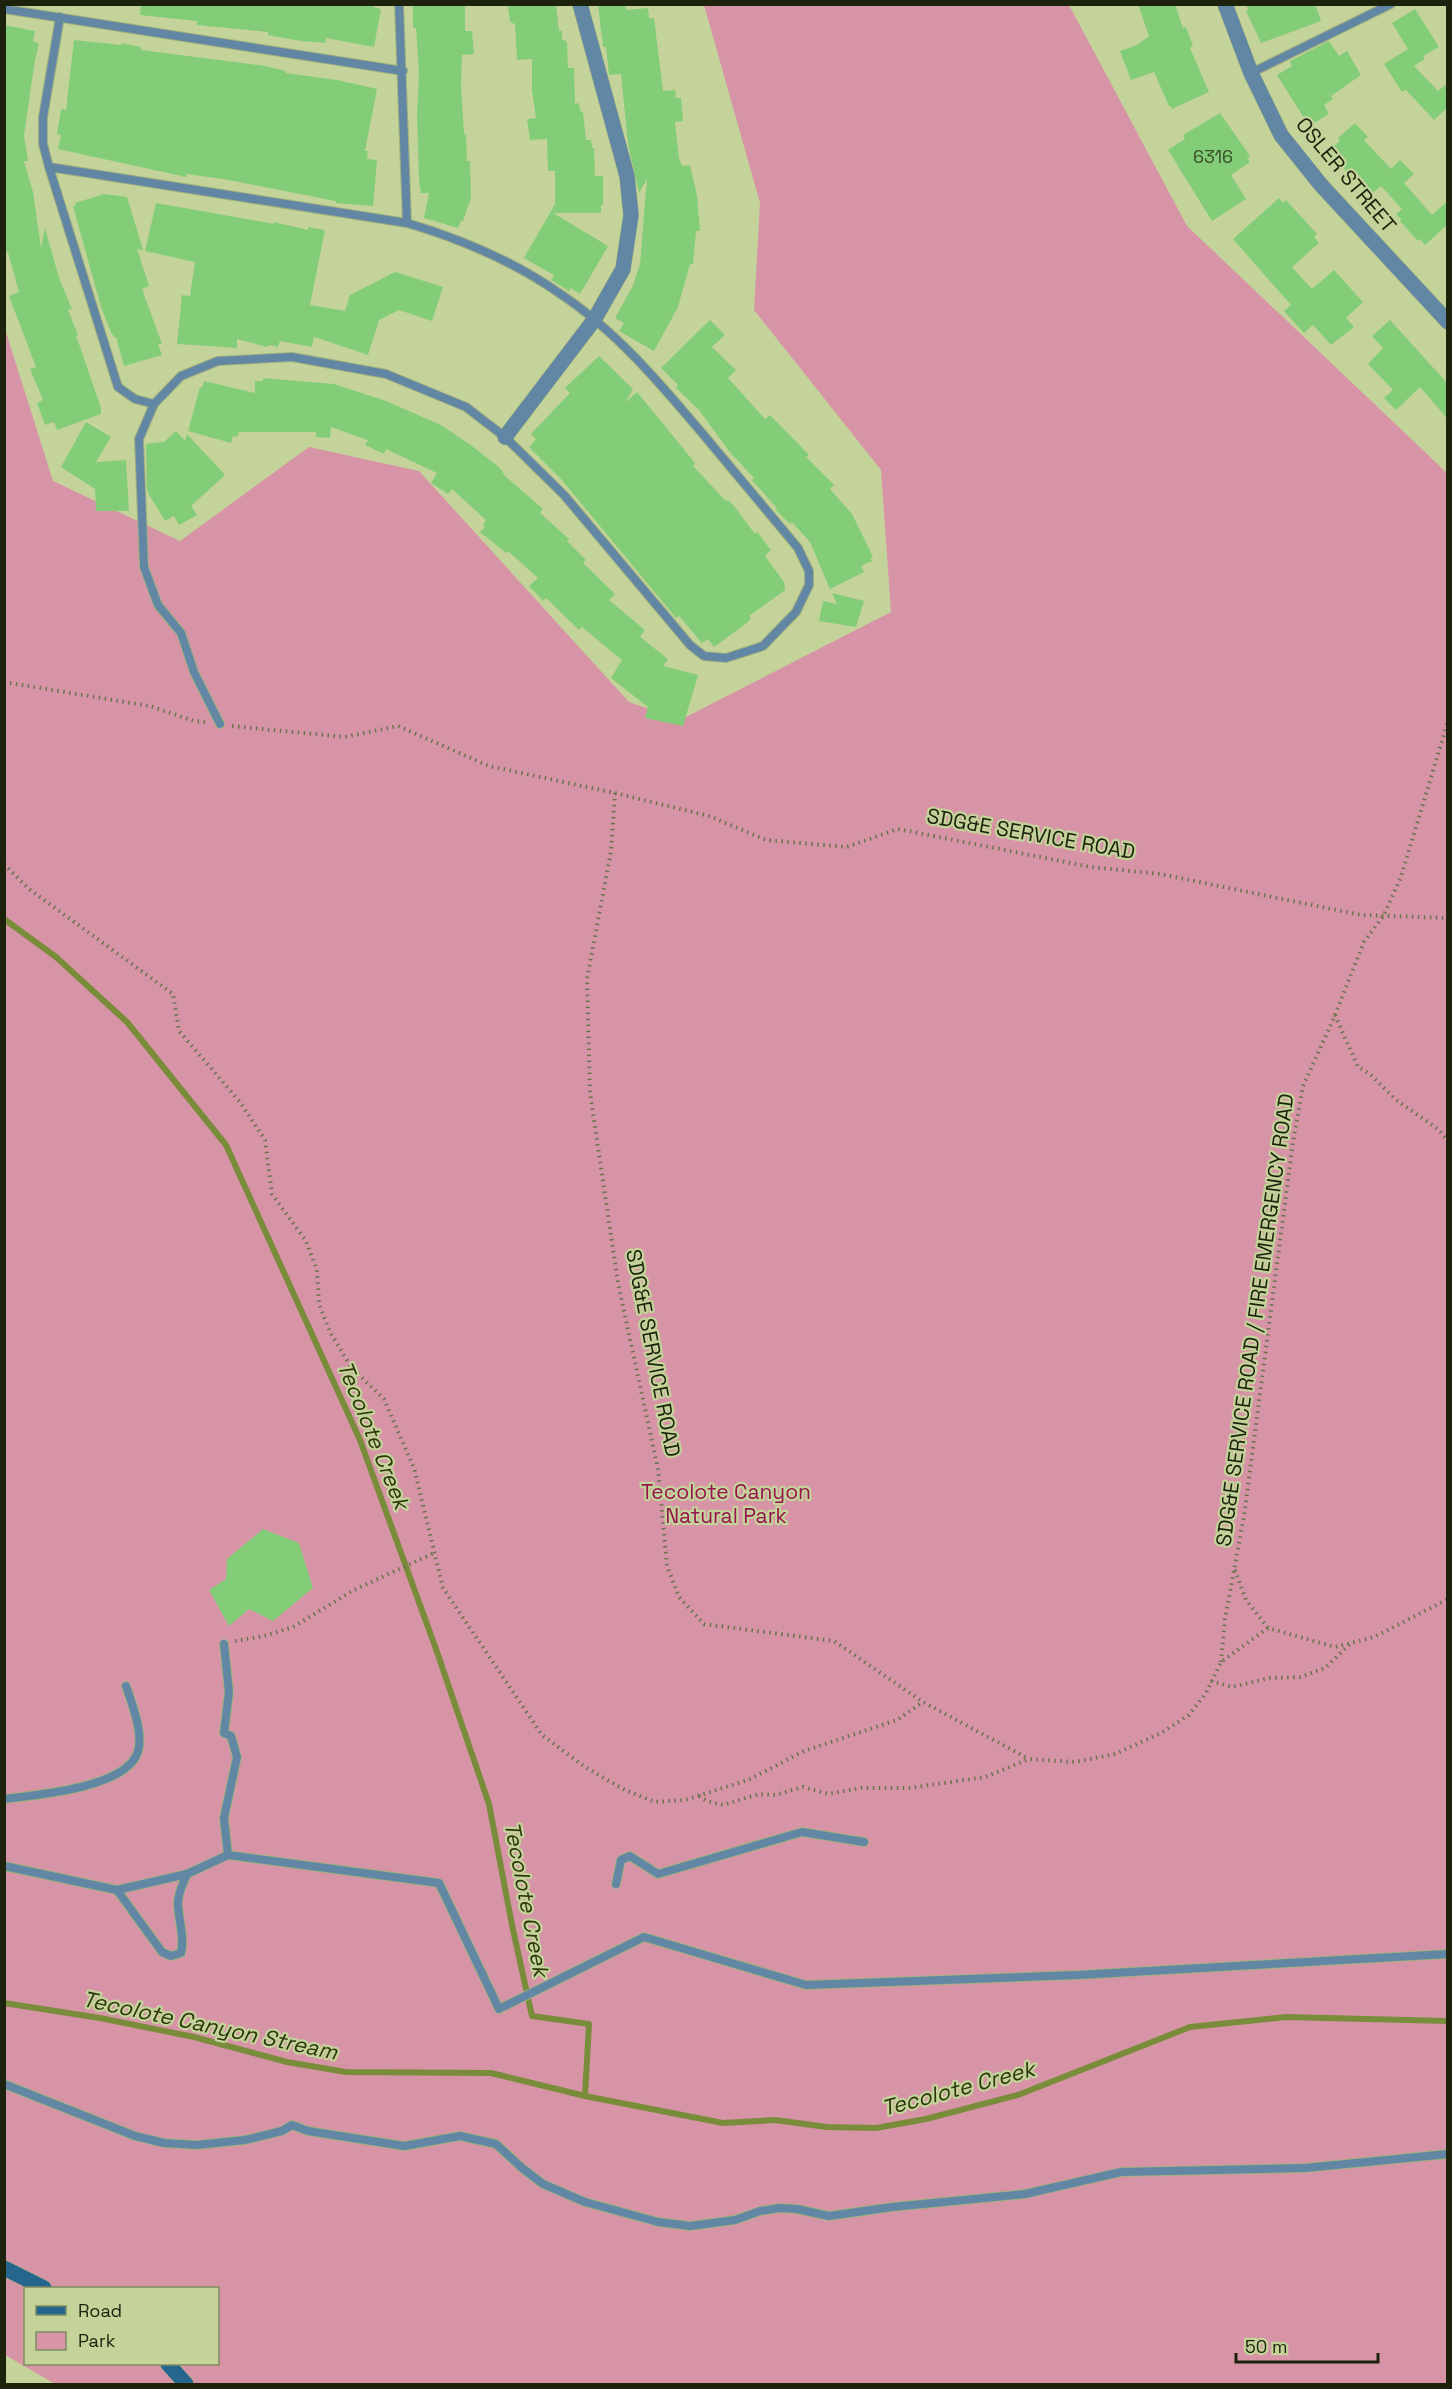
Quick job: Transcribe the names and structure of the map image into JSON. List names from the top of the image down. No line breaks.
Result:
{"streets":{"street":["OSLER STREET"],"path":["SDG&E SERVICE ROAD","SDG&E SERVICE ROAD / FIRE EMERGENCY ROAD"]},"crossings":[["SDG&E SERVICE ROAD","SDG&E SERVICE ROAD / FIRE EMERGENCY ROAD"]],"water":["Tecolote Creek","Tecolote Canyon Stream"],"parks":["Tecolote Canyon Natural Park"],"house_numbers":["6316"],"legend":["Road","Park"],"scale_bar":"50 m"}
